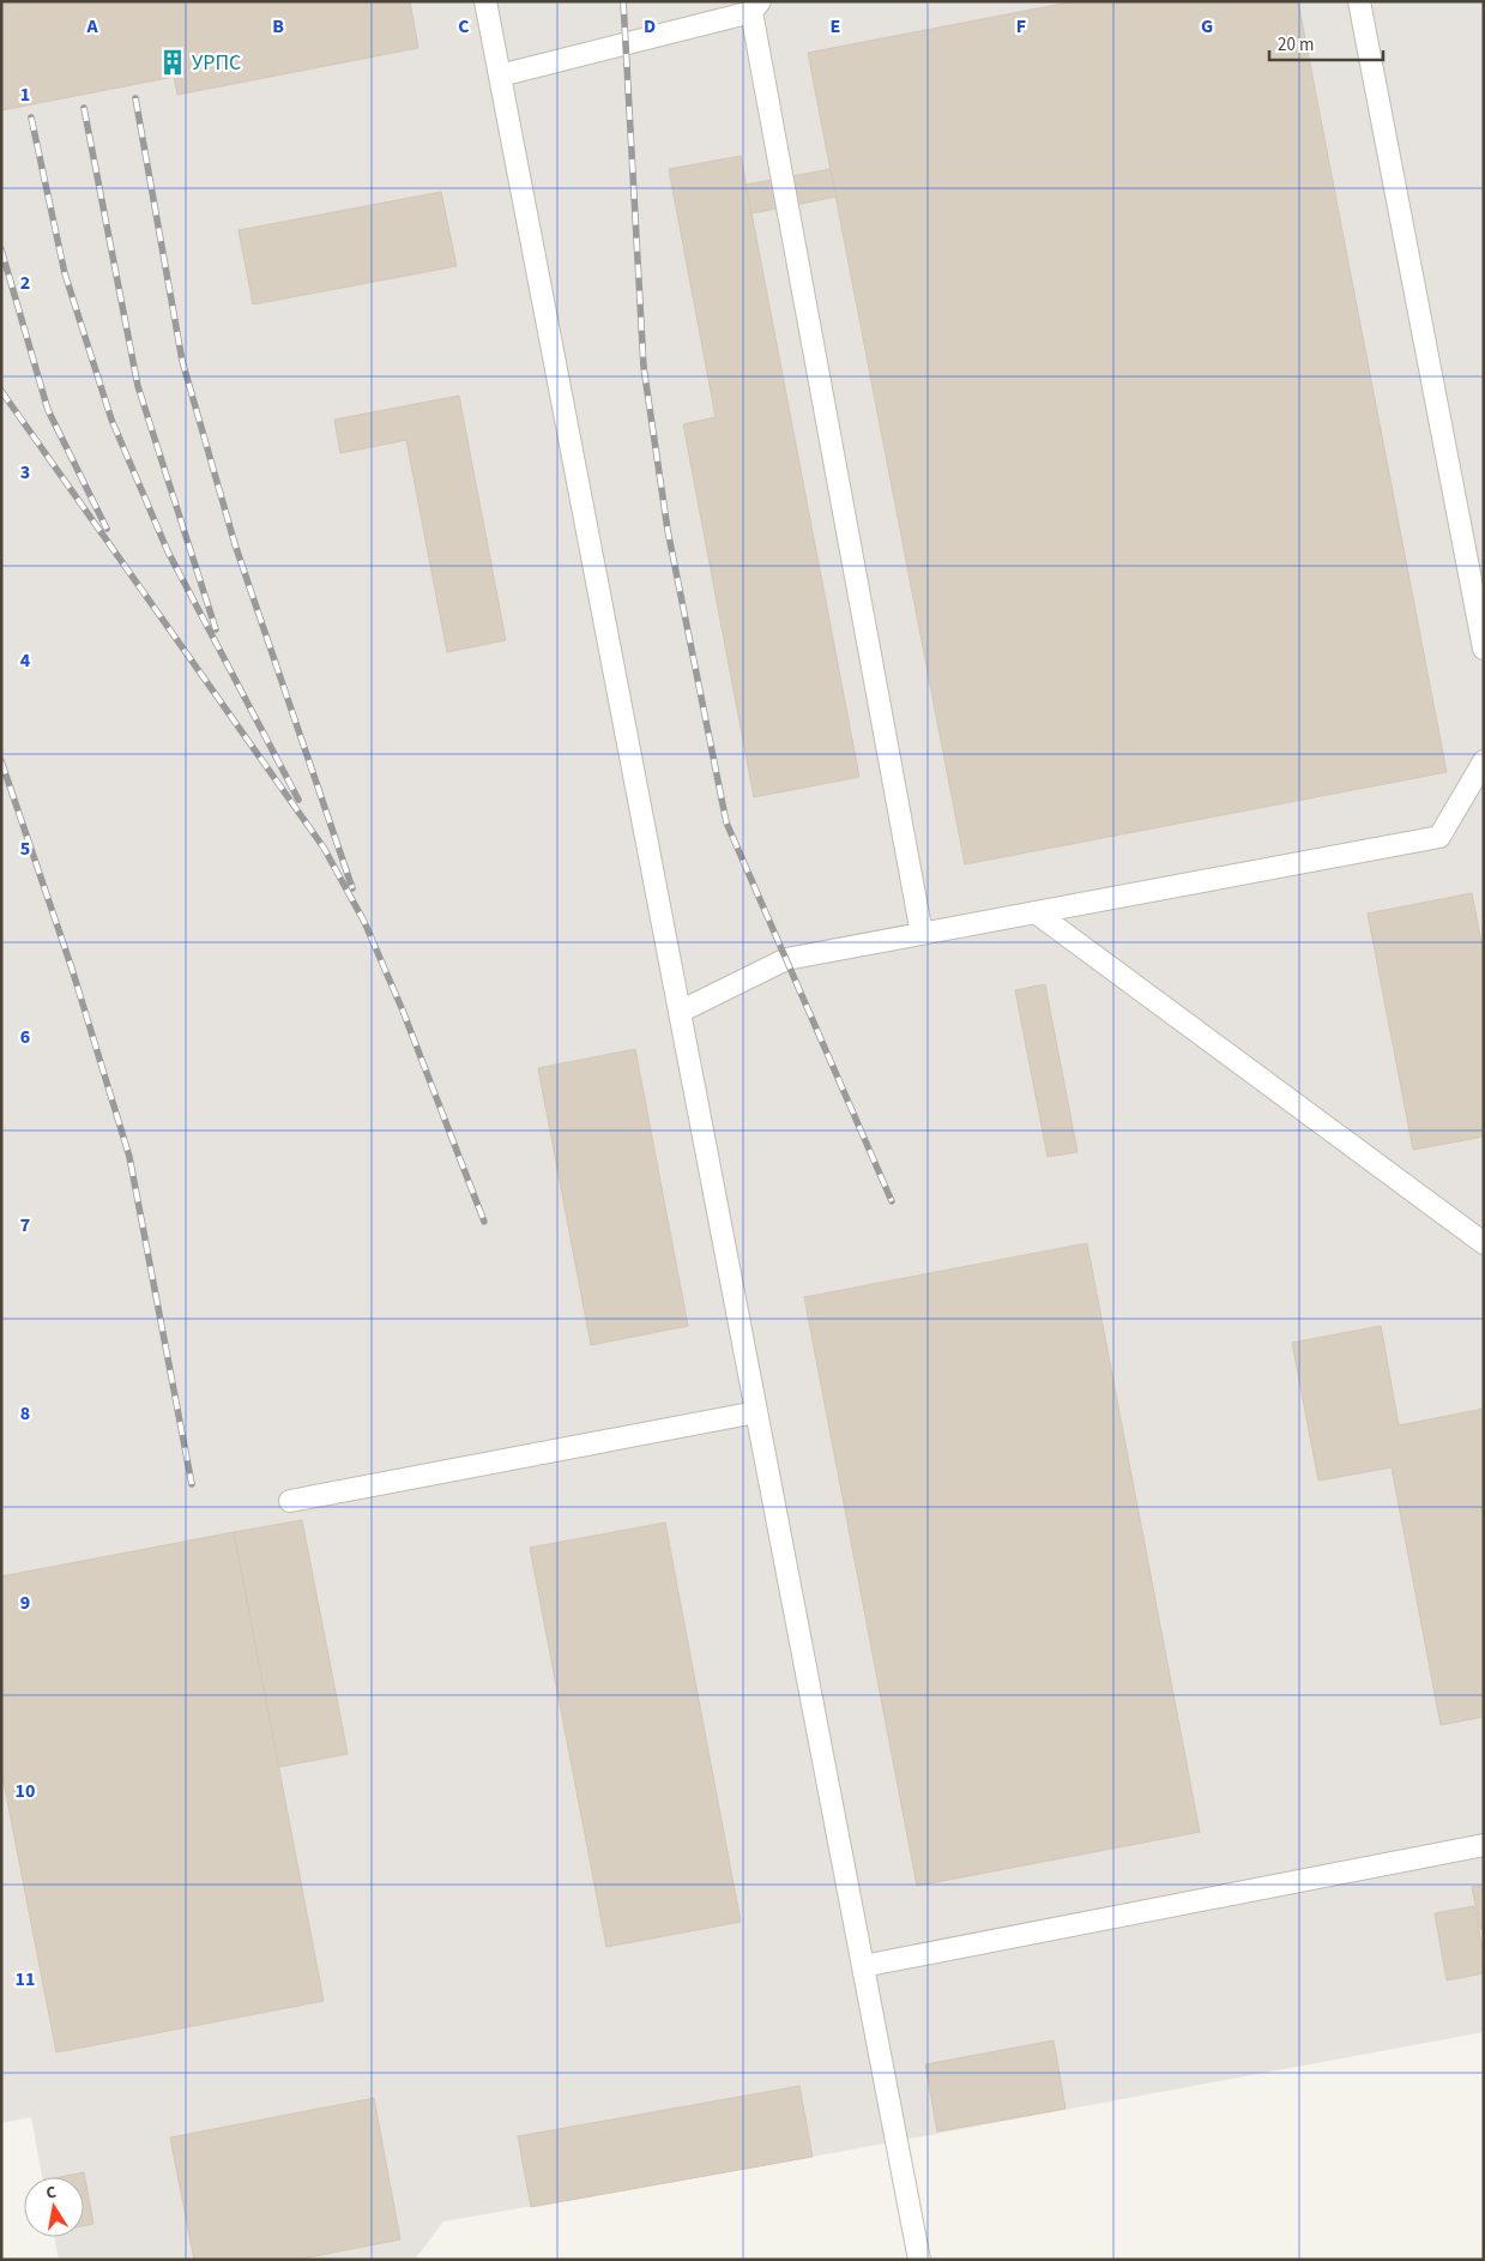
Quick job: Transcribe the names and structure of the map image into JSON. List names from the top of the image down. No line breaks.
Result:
{"places":{"building":["УРПС"]},"scale_bar":"20 m","north":"top","grid":{"columns":["A","B","C","D","E","F","G"],"rows":["1","2","3","4","5","6","7","8","9","10","11"]}}
